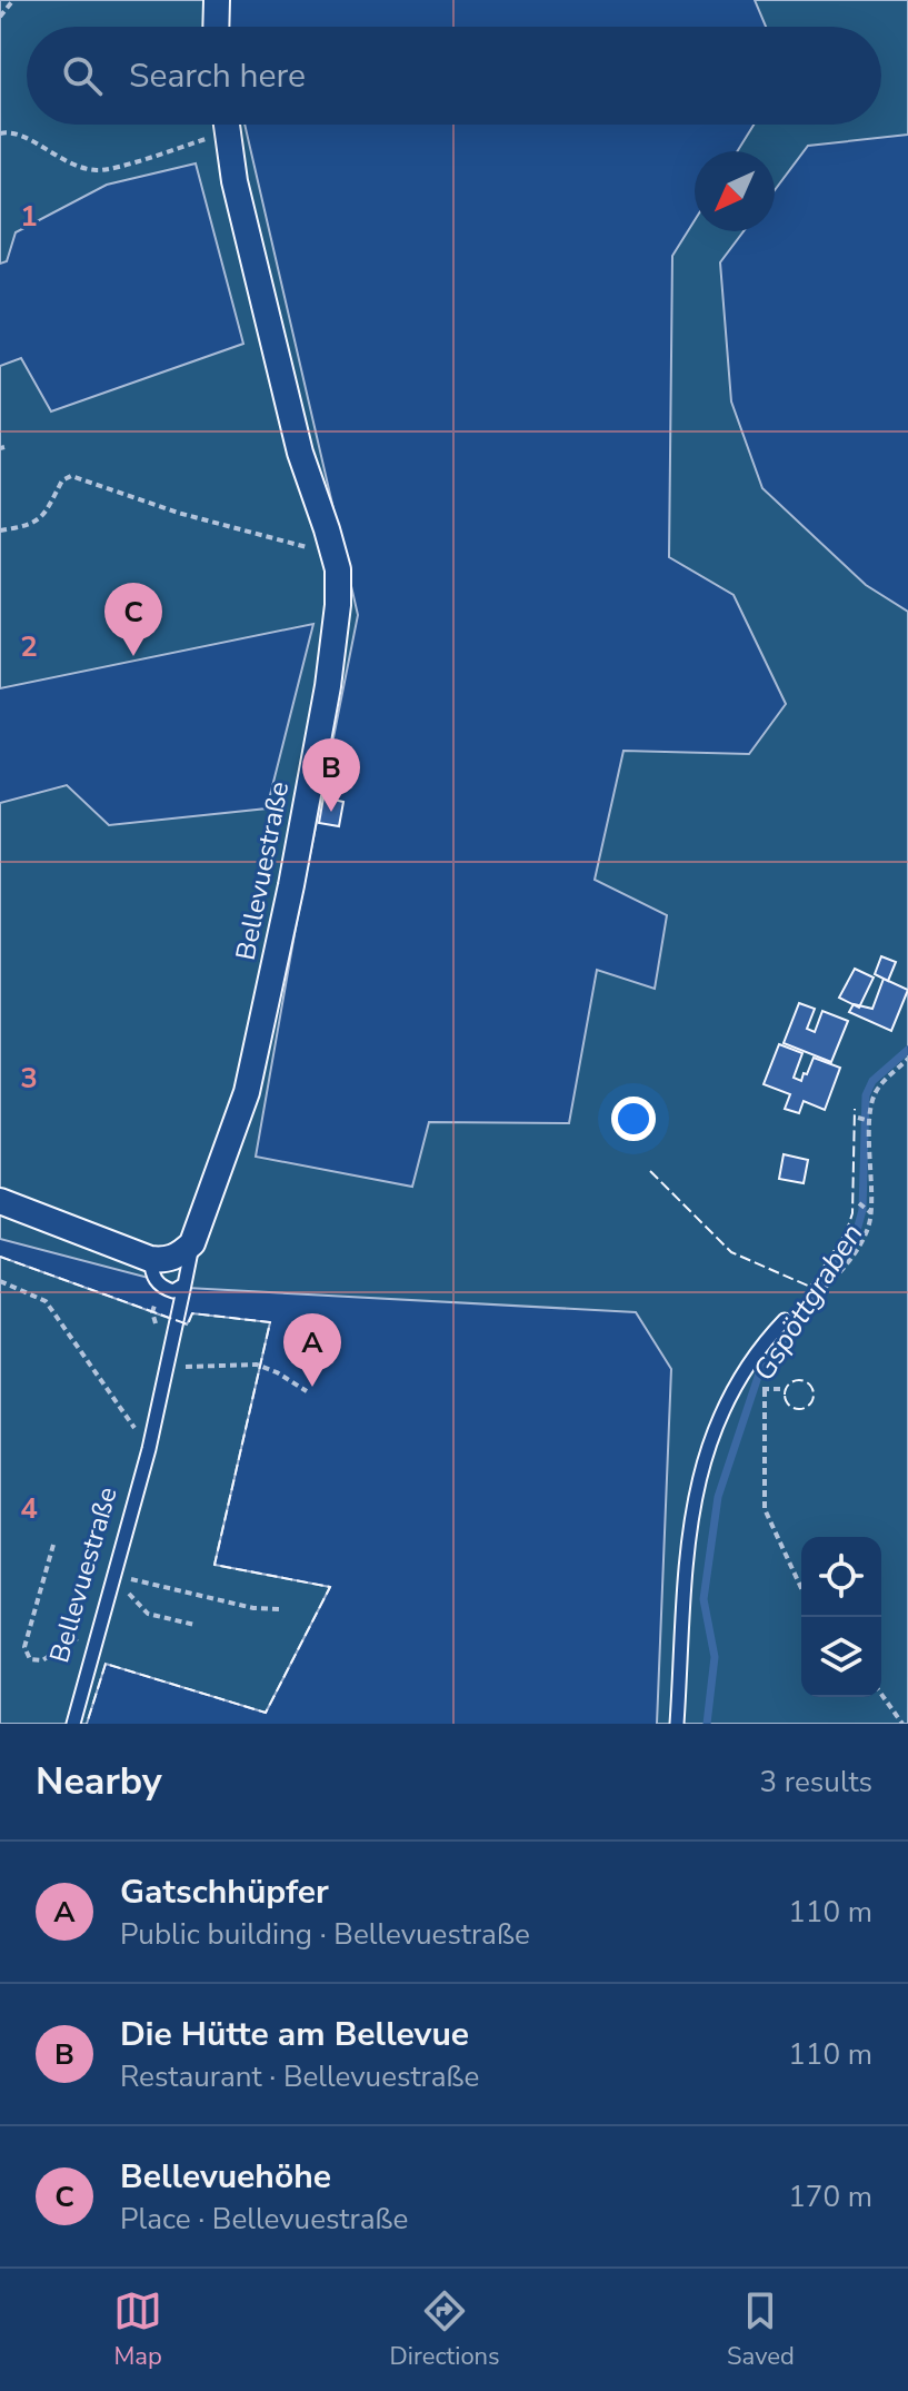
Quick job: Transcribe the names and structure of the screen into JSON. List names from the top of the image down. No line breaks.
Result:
{"streets":{"street":["Bellevuestraße"]},"water":["Gspöttgraben"],"north":"bottom left","page":{"search":"Search here","pins":["C","B","A"],"heading":["Nearby","3 results"],"list":[{"mark":"A","name":"Gatschhüpfer","note":"Public building · Bellevuestraße","value":"110 m"},{"mark":"B","name":"Die Hütte am Bellevue","note":"Restaurant · Bellevuestraße","value":"110 m"},{"mark":"C","name":"Bellevuehöhe","note":"Place · Bellevuestraße","value":"170 m"}],"nav":["Map","Directions","Saved"]},"grid":{"rows":["1","2","3","4"]}}
